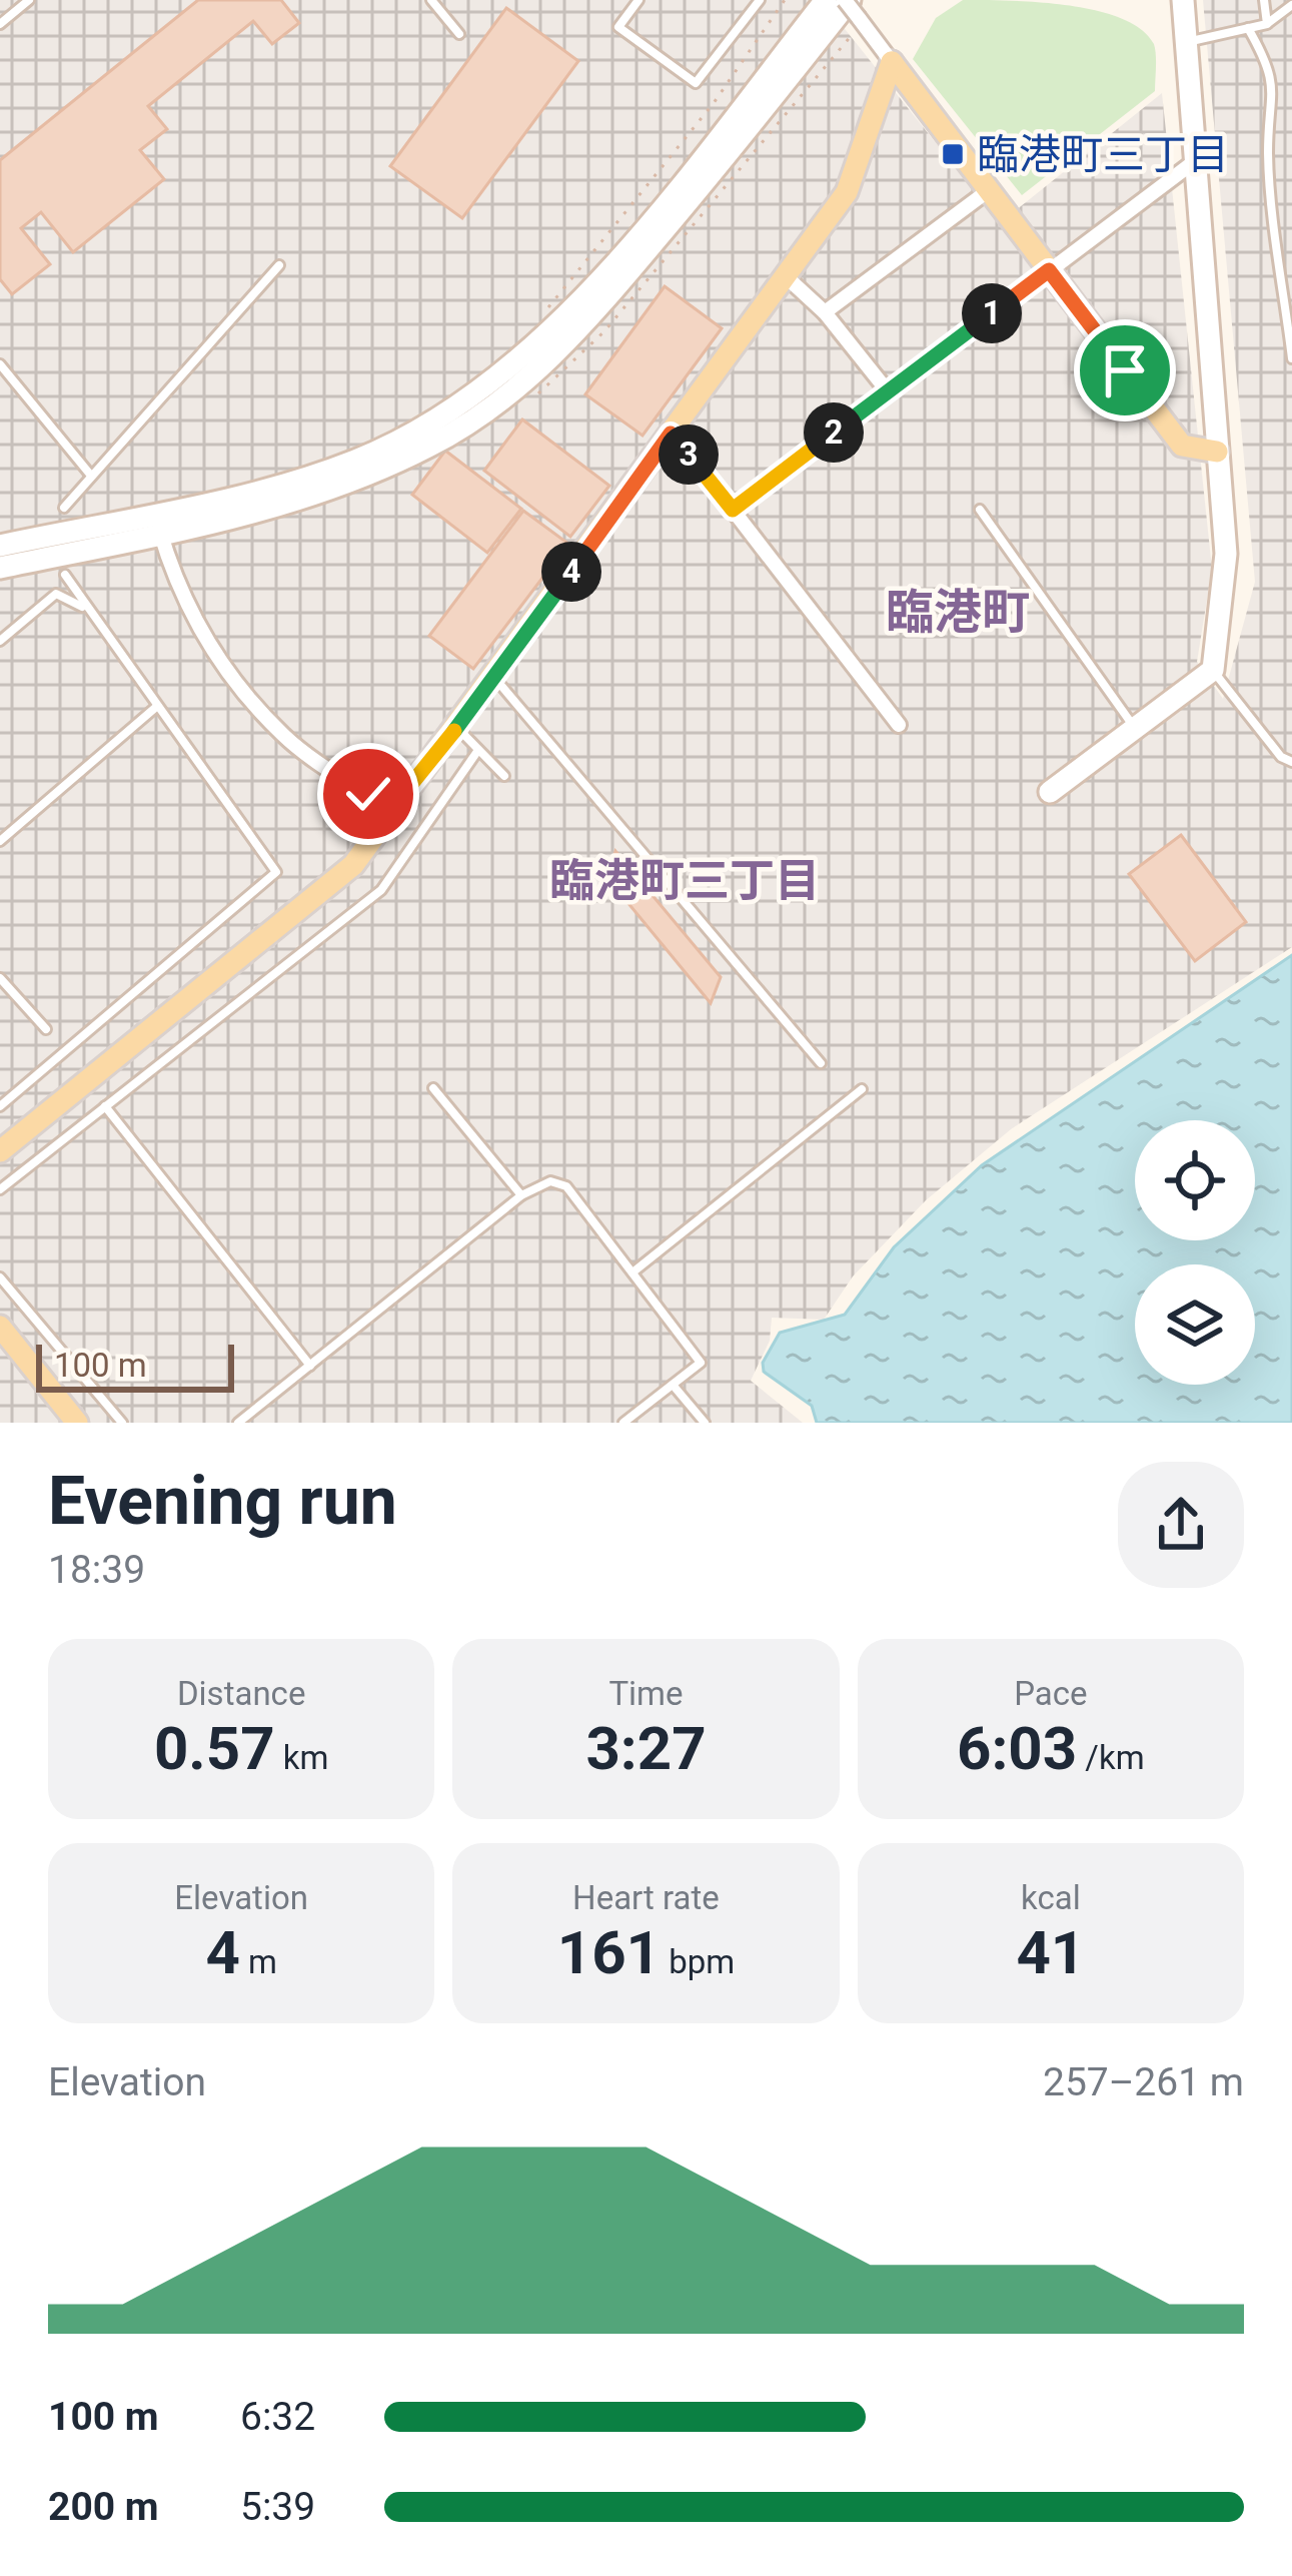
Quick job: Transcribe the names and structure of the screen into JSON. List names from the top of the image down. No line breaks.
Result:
{"districts":["臨港町","臨港町三丁目"],"places":{"transit":["臨港町三丁目"]},"scale_bar":"100 m","page":{"pins":["1","2","3","4"],"scale":"100 m","heading":["Evening run","18:39"],"stats":[["Distance","0.57 km"],["Time","3:27"],["Pace","6:03 /km"],["Elevation","4 m"],["Heart rate","161 bpm"],["kcal","41"]],"chart":["Elevation","257–261 m"],"list":[{"name":"100 m","note":"6:32"},{"name":"200 m","note":"5:39"}]}}
